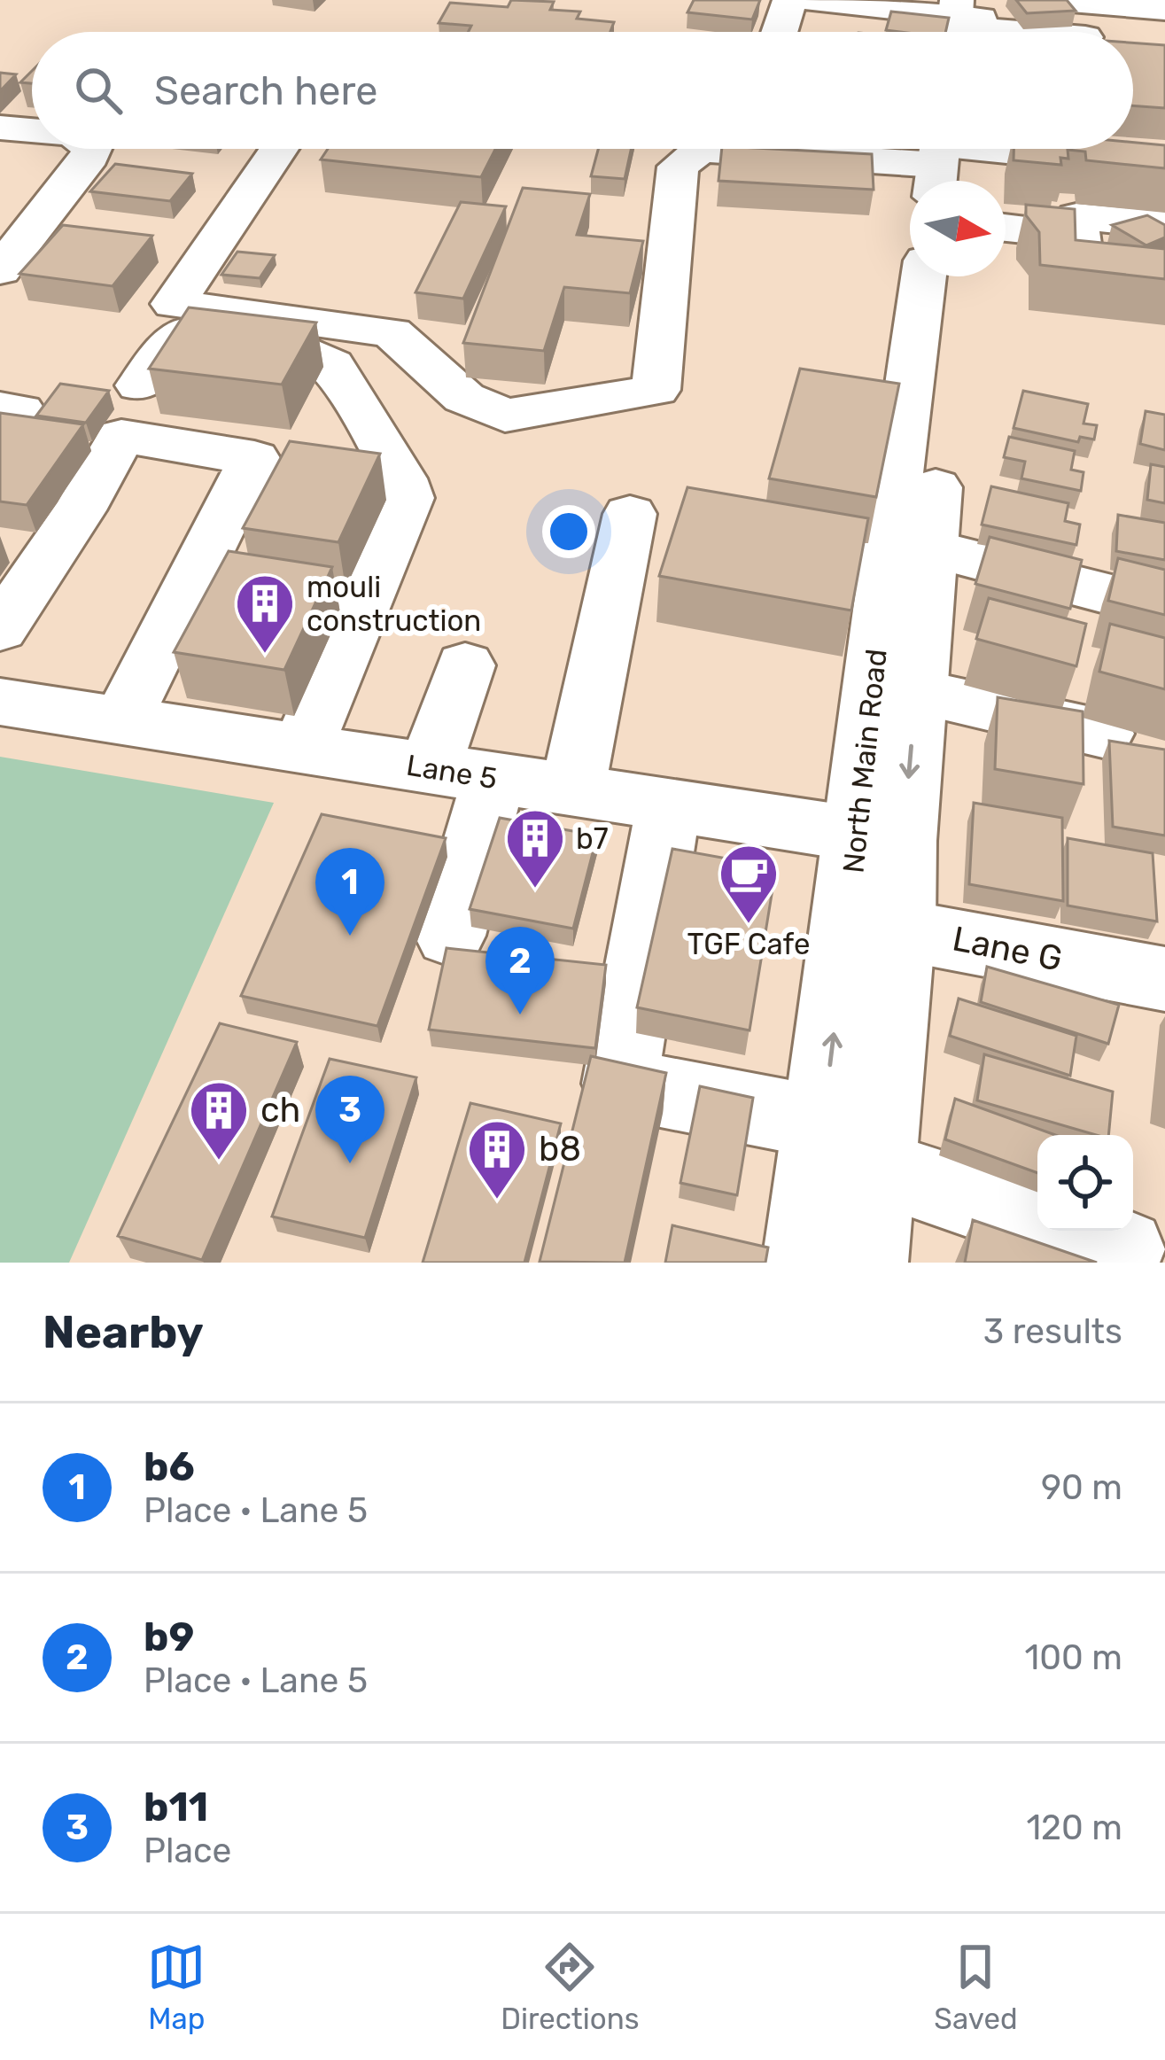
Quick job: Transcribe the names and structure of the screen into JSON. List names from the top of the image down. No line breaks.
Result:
{"streets":{"street":["North Main Road","Lane 5","Lane G"]},"crossings":[["North Main Road","Lane 5"],["North Main Road","Lane G"]],"places":{"building":["mouli construction","b7","ch","b8"],"cafe":["TGF Cafe"]},"north":"right","page":{"search":"Search here","pins":["1","2","3"],"heading":["Nearby","3 results"],"list":[{"mark":"1","name":"b6","note":"Place · Lane 5","value":"90 m"},{"mark":"2","name":"b9","note":"Place · Lane 5","value":"100 m"},{"mark":"3","name":"b11","note":"Place","value":"120 m"}],"nav":["Map","Directions","Saved"]}}
